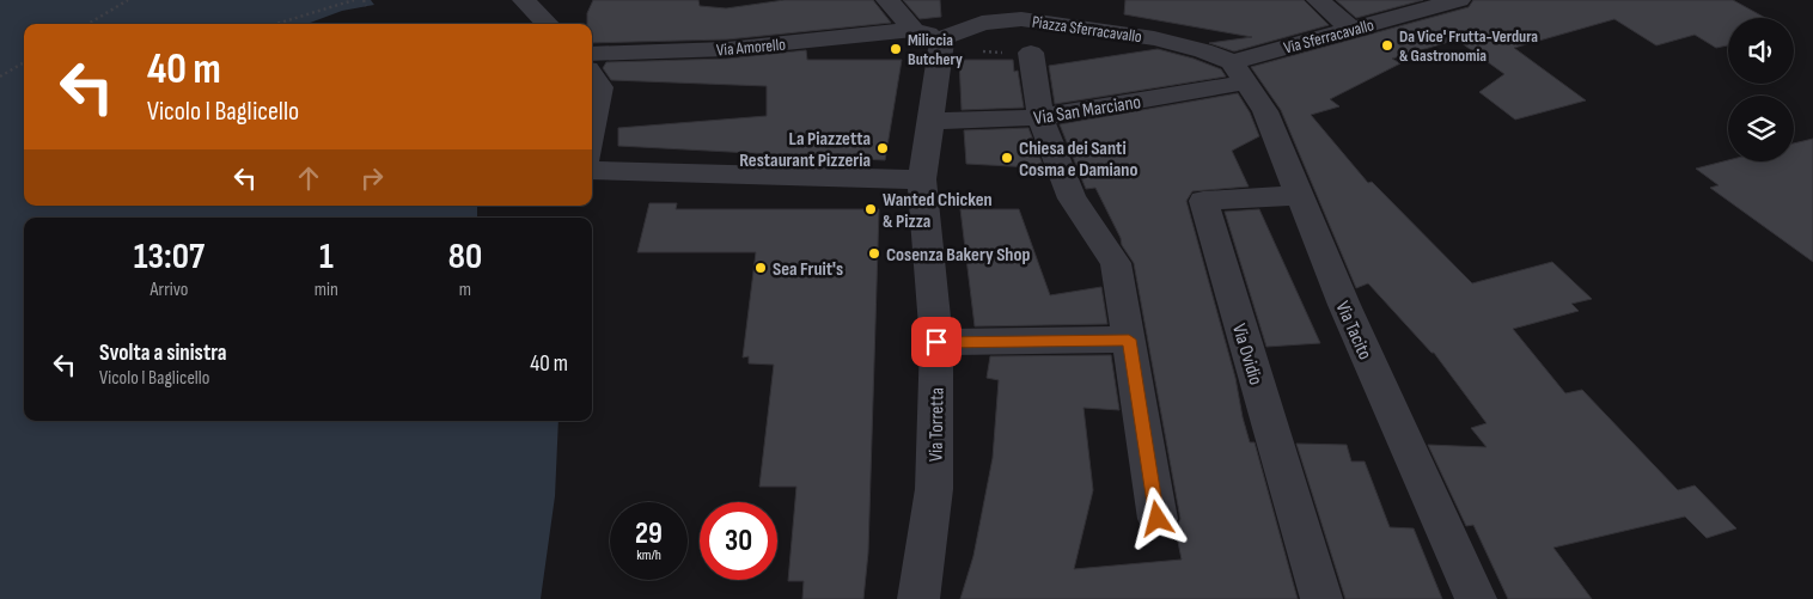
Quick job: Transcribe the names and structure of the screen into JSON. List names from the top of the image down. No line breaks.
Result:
{"streets":{"street":["Piazza Sferracavallo","Via Sferracavallo","Via Amorello","Via San Marciano","Via Tacito","Via Ovidio","Via Torretta"]},"crossings":[["Piazza Sferracavallo","Via Sferracavallo"],["Piazza Sferracavallo","Via San Marciano"],["Piazza Sferracavallo","Via Tacito"],["Piazza Sferracavallo","Via Torretta"],["Via Sferracavallo","Via San Marciano"],["Via Sferracavallo","Via Tacito"],["Via San Marciano","Via Tacito"],["Via San Marciano","Via Torretta"],["Via Tacito","Via Ovidio"]],"places":["Da Vice' Frutta-Verdura & Gastronomia","Miliccia Butchery","La Piazzetta Restaurant Pizzeria","Chiesa dei Santi Cosma e Damiano","Wanted Chicken & Pizza","Cosenza Bakery Shop","Sea Fruit's"],"page":{"turn":["40 m","Vicolo I Baglicello"],"eta":["13:07","Arrivo","1","min","80","m"],"list":[{"name":"Svolta a sinistra","note":"Vicolo I Baglicello","value":"40 m"}],"speed":"29 km/h","limit":"30"}}
